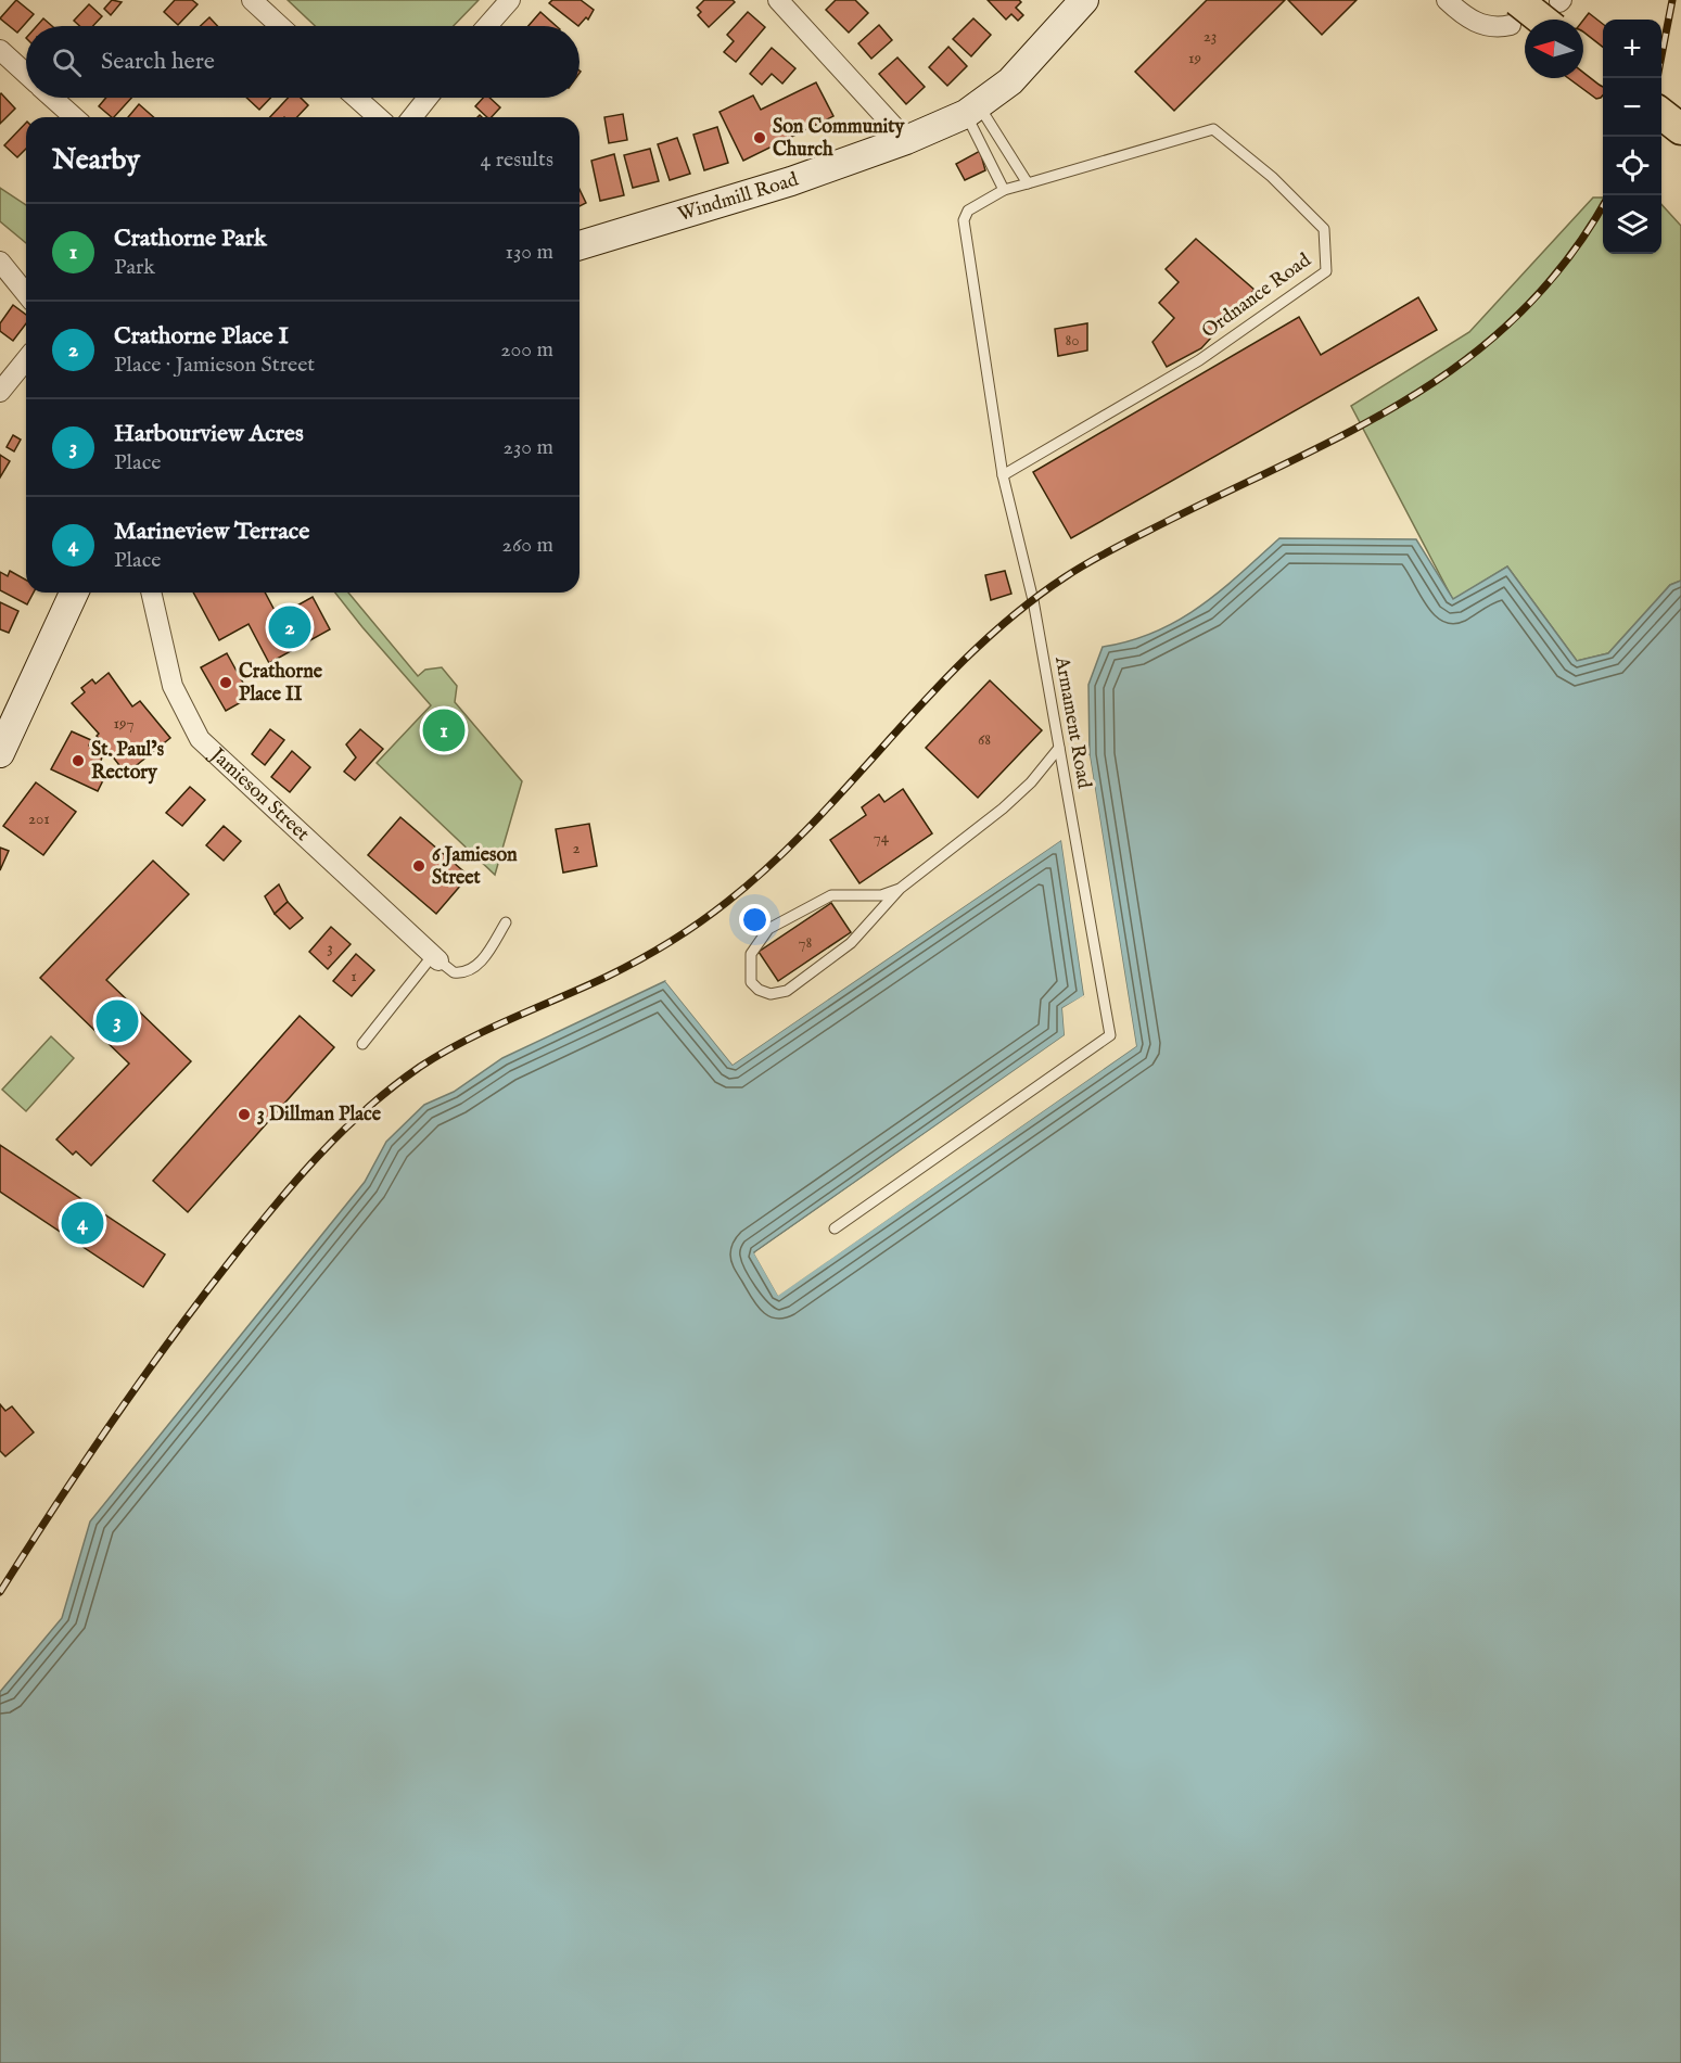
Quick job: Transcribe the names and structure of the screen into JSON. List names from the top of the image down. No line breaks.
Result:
{"streets":{"main road":["Windmill Road"],"street":["Jamieson Street"],"lane":["Ordnance Road","Armament Road"]},"crossings":[["Ordnance Road","Armament Road"]],"places":["Son Community Church","Crathorne Place II","St. Paul’s Rectory","6 Jamieson Street","3 Dillman Place"],"house_numbers":["23","19","80","197","68","201","74","2","78","3","1"],"north":"left","page":{"map_buttons":["+","−"],"search":"Search here","heading":["Nearby","4 results"],"list":[{"mark":"1","name":"Crathorne Park","note":"Park","value":"130 m"},{"mark":"2","name":"Crathorne Place I","note":"Place · Jamieson Street","value":"200 m"},{"mark":"3","name":"Harbourview Acres","note":"Place","value":"230 m"},{"mark":"4","name":"Marineview Terrace","note":"Place","value":"260 m"}],"pins":["2","1","3","4"]}}
